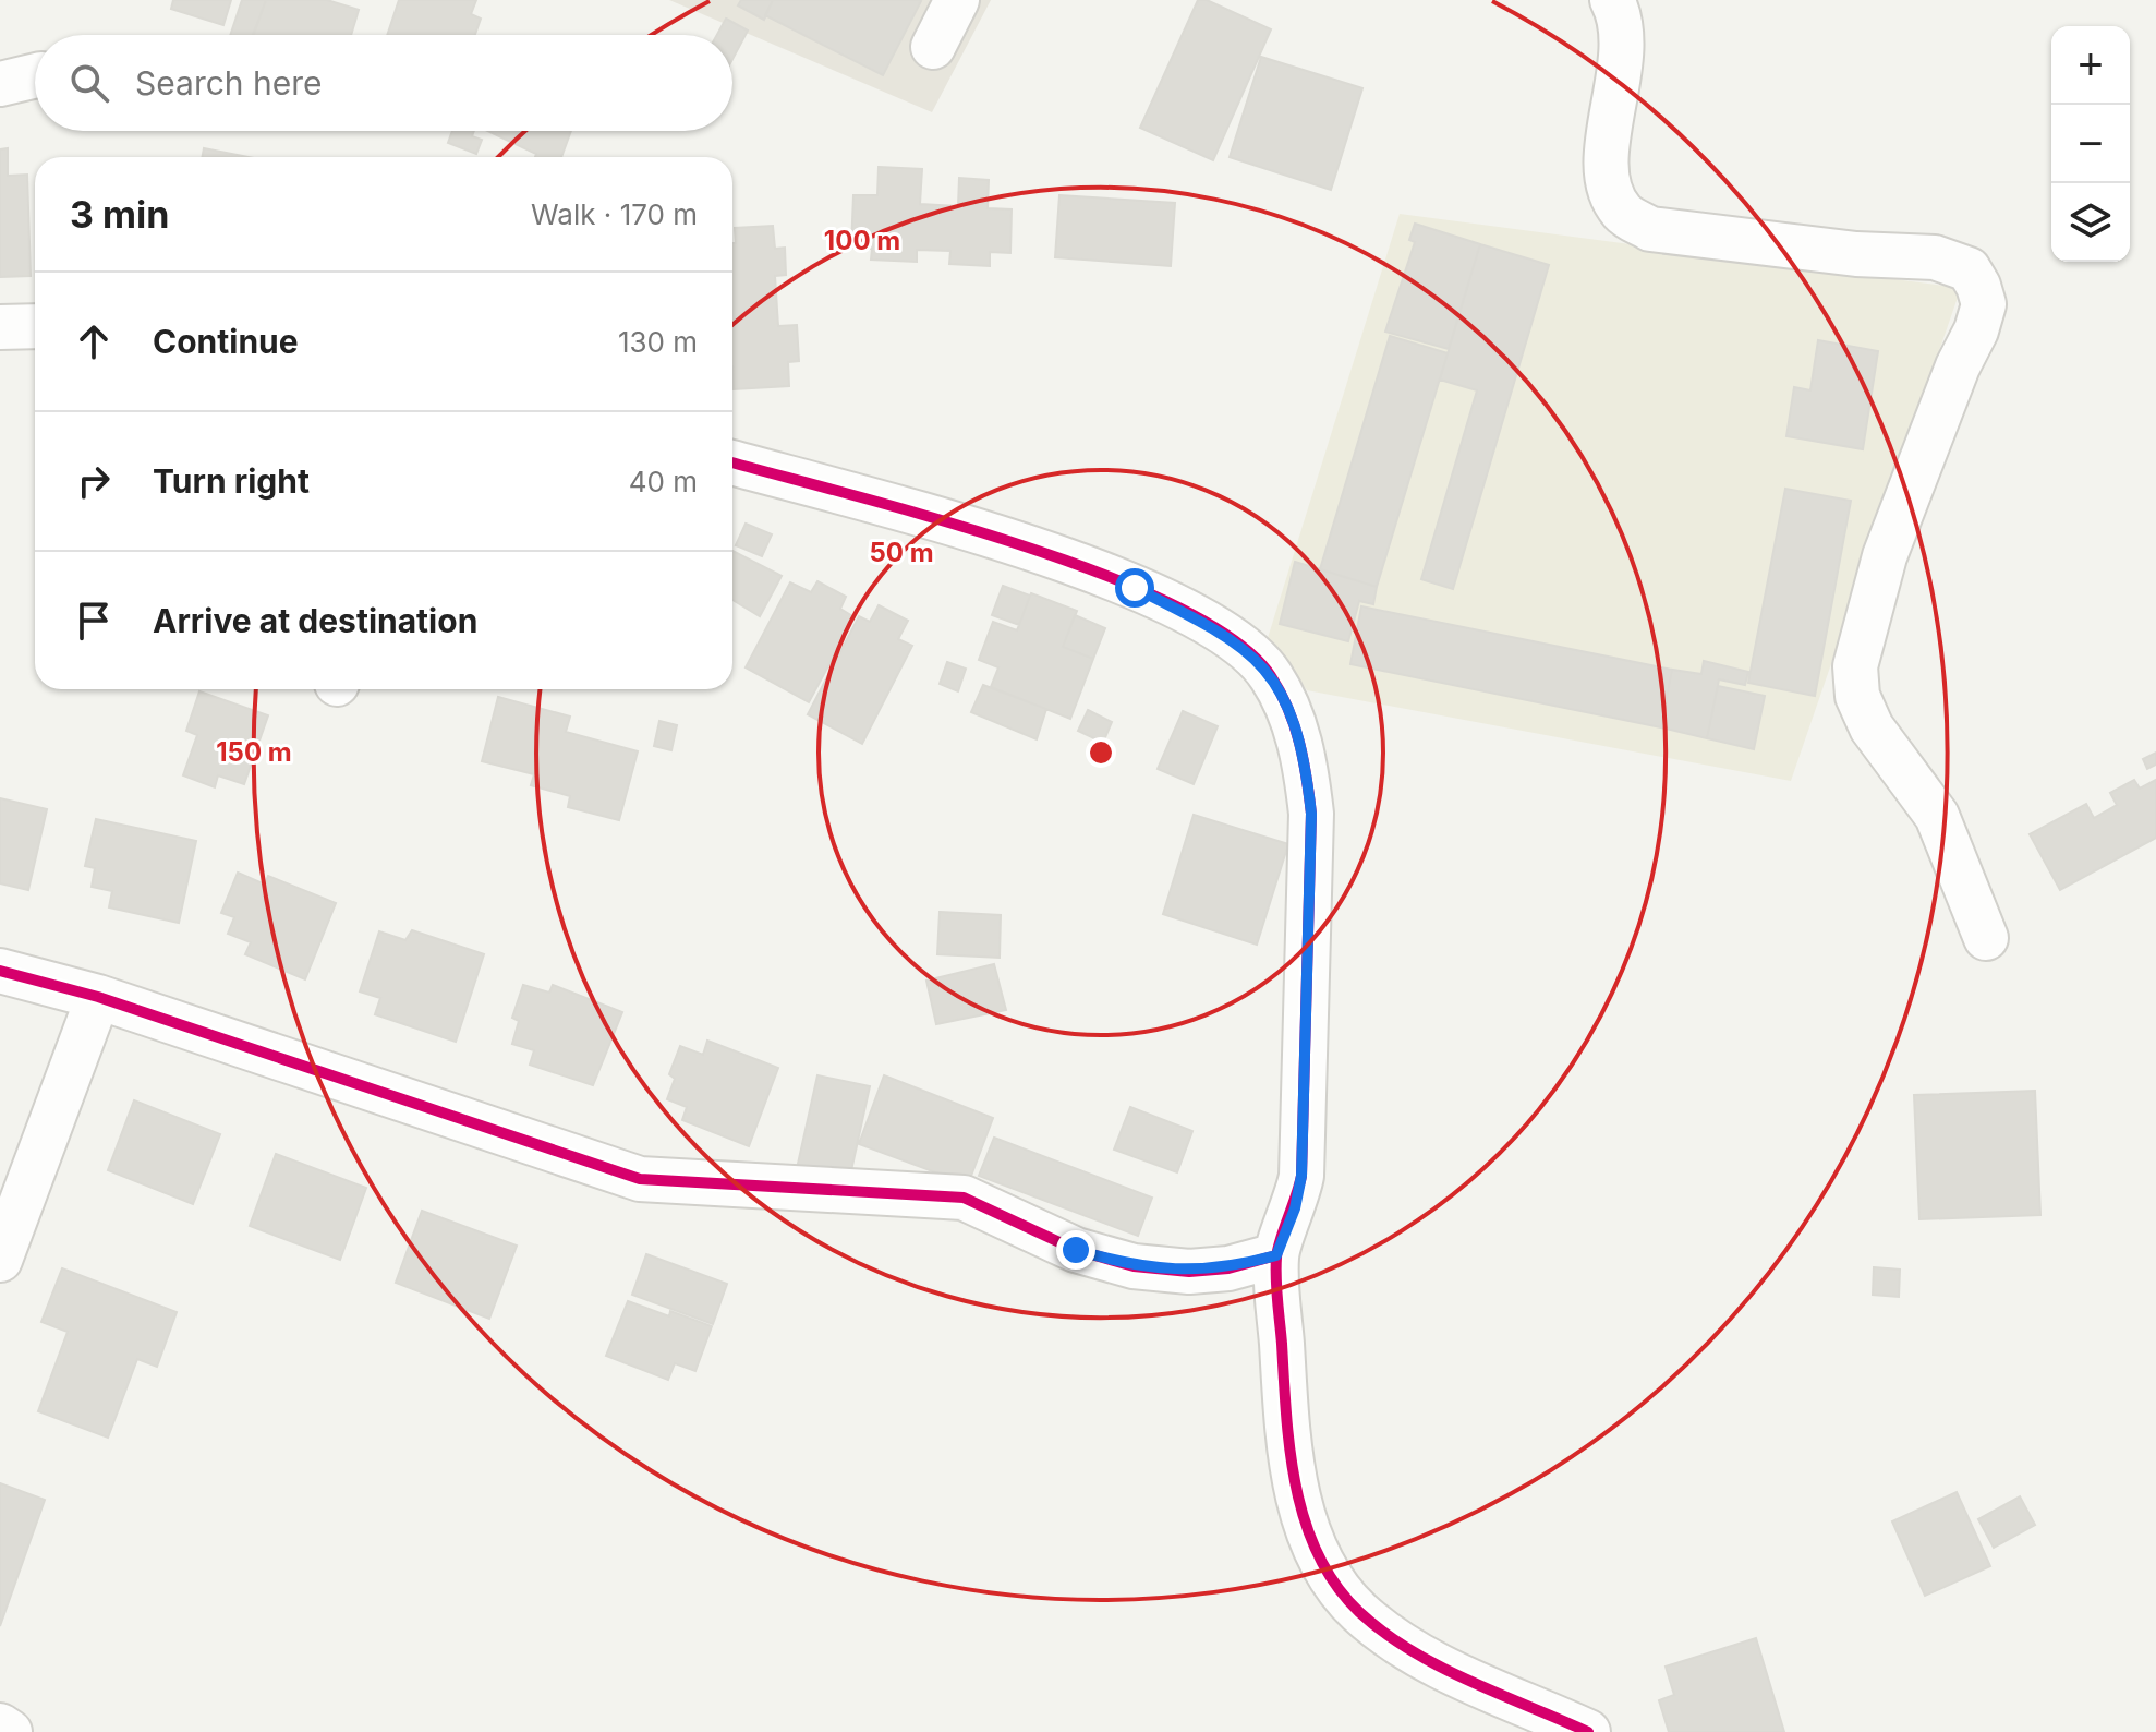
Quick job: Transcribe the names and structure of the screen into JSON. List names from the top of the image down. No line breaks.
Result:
{"page":{"map_buttons":["+","−"],"search":"Search here","heading":["3 min","Walk · 170 m"],"list":[["Continue","130 m"],["Turn right","40 m"],"Arrive at destination"]},"rings":["100 m","50 m","150 m"]}
